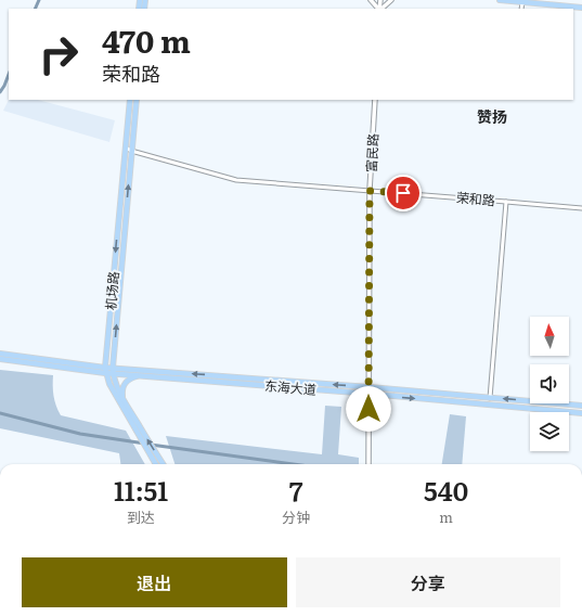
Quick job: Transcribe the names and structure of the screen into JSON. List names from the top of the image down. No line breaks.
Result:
{"streets":{"main road":["机场路","东海大道"],"street":["富民路","荣和路"]},"crossings":[["富民路","荣和路"],["富民路","东海大道"],["荣和路","机场路"],["机场路","东海大道"]],"districts":["赞扬"],"north":"top","page":{"turn":["470 m","荣和路"],"eta":["11:51","到达","7","分钟","540","m"],"buttons":["退出","分享"]}}
